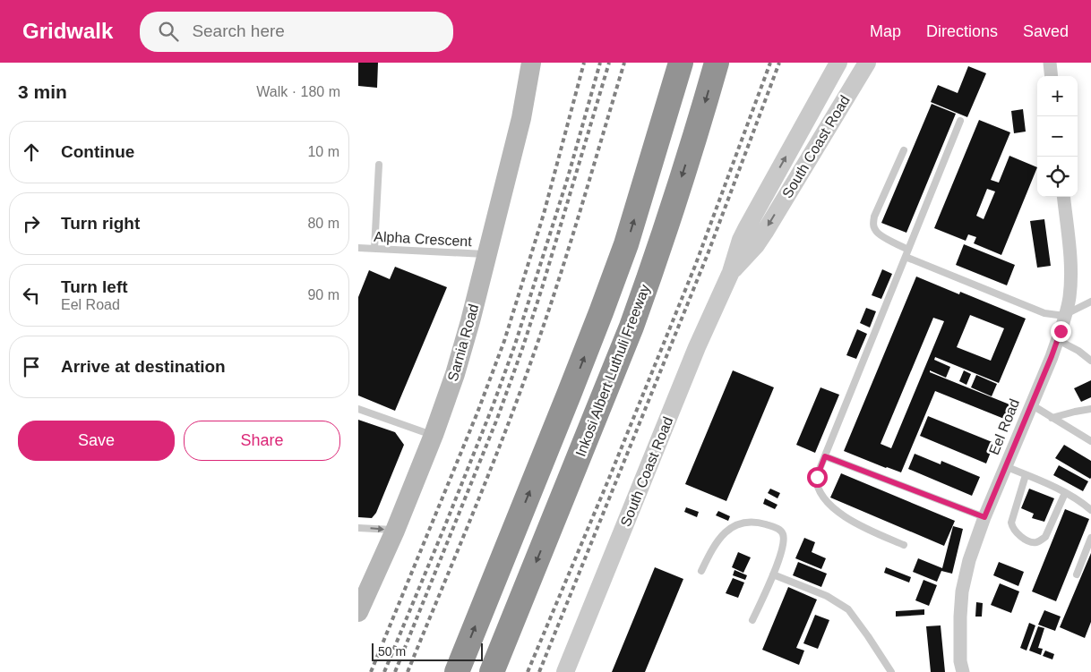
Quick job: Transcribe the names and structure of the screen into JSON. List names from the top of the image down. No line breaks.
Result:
{"streets":{"highway":["Inkosi Albert Luthuli Freeway"],"main road":["Sarnia Road"],"street":["South Coast Road","Eel Road"],"lane":["Alpha Crescent"]},"crossings":[["Alpha Crescent","Sarnia Road"]],"scale_bar":"50 m","page":{"header":"Gridwalk","search":"Search here","nav":["Map","Directions","Saved"],"heading":["3 min","Walk · 180 m"],"map_buttons":["+","−"],"list":[["Continue","10 m"],["Turn right","80 m"],["Turn left","Eel Road","90 m"],"Arrive at destination"],"buttons":["Save","Share"],"scale":"50 m"}}
